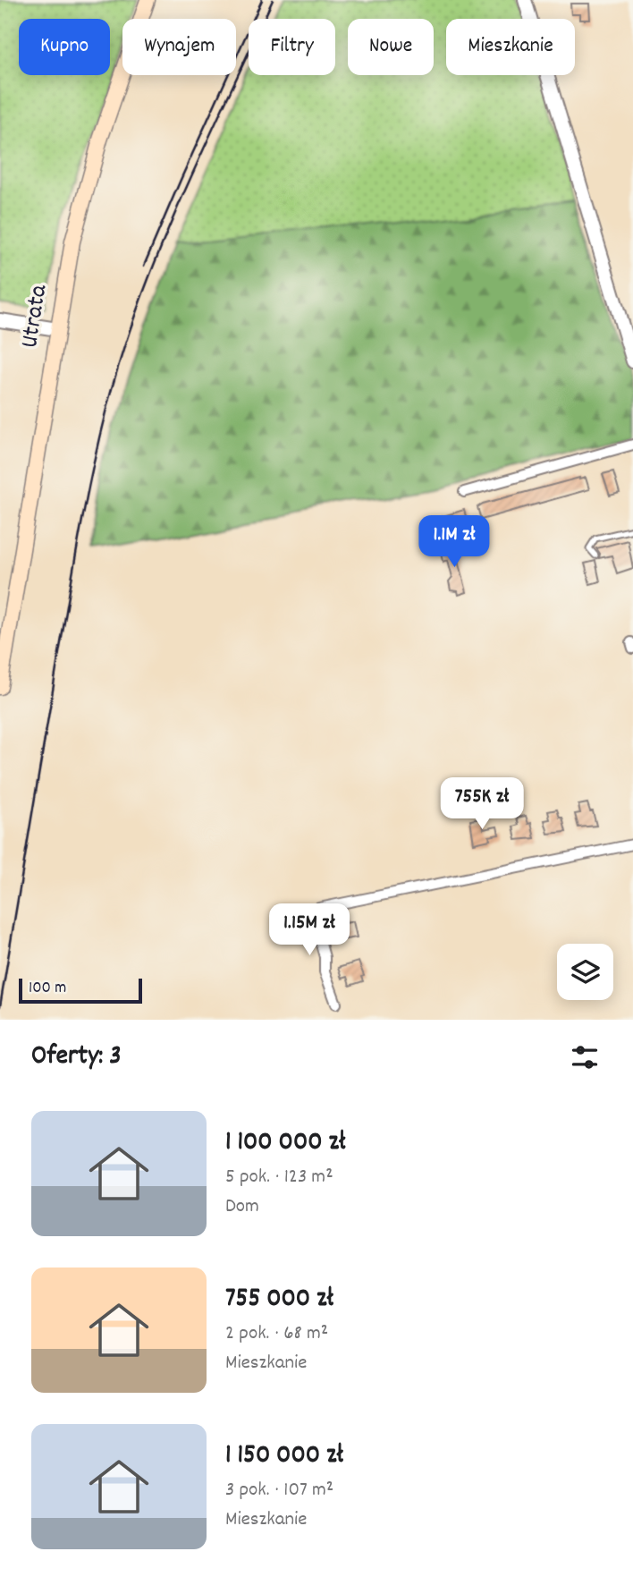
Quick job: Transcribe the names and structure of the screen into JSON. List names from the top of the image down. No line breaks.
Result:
{"streets":{"main road":["Utrata"]},"scale_bar":"100 m","page":{"chip":["Kupno","Wynajem","Filtry","Nowe","Mieszkanie"],"price":["1.1M zł","755K zł","1.15M zł"],"scale":"100 m","heading":"Oferty: 3","list":[{"name":"1 100 000 zł","note":"5 pok. · 123 m² · Dom"},{"name":"755 000 zł","note":"2 pok. · 68 m² · Mieszkanie"},{"name":"1 150 000 zł","note":"3 pok. · 107 m² · Mieszkanie"}]}}
